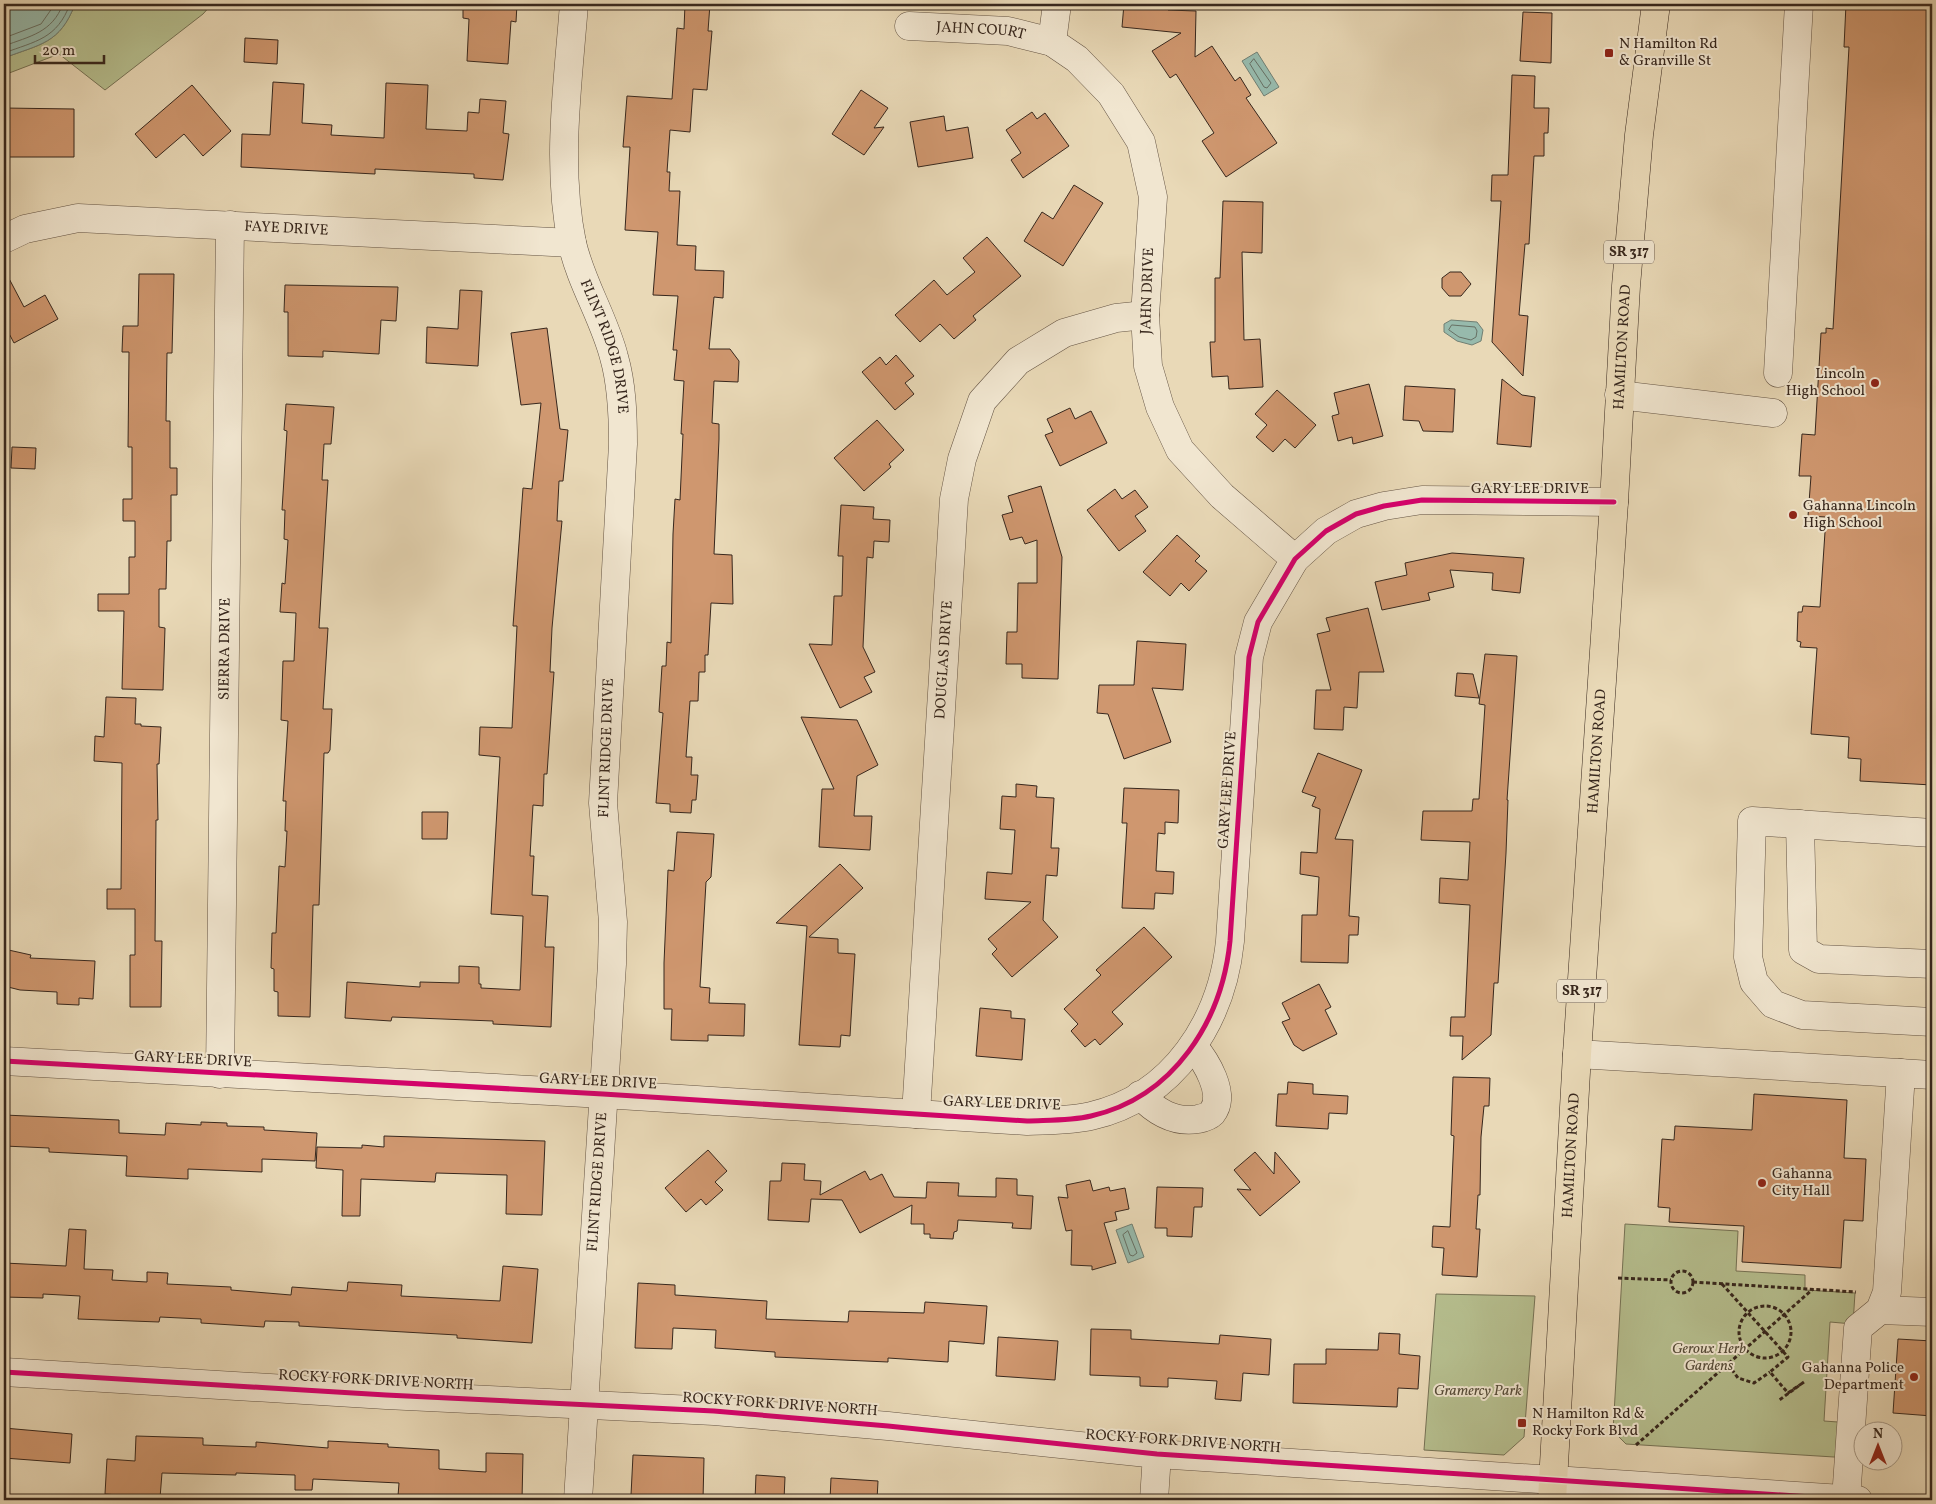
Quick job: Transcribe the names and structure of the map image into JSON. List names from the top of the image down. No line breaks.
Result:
{"streets":{"main road":["SR 317","HAMILTON ROAD"],"street":["JAHN COURT","FAYE DRIVE","JAHN DRIVE","FLINT RIDGE DRIVE","GARY LEE DRIVE","SIERRA DRIVE","DOUGLAS DRIVE","ROCKY FORK DRIVE NORTH"]},"crossings":[["JAHN COURT","JAHN DRIVE"],["FAYE DRIVE","FLINT RIDGE DRIVE"],["FAYE DRIVE","SIERRA DRIVE"],["JAHN DRIVE","GARY LEE DRIVE"],["JAHN DRIVE","DOUGLAS DRIVE"],["FLINT RIDGE DRIVE","GARY LEE DRIVE"],["FLINT RIDGE DRIVE","ROCKY FORK DRIVE NORTH"],["HAMILTON ROAD","GARY LEE DRIVE"],["HAMILTON ROAD","ROCKY FORK DRIVE NORTH"],["GARY LEE DRIVE","SIERRA DRIVE"],["GARY LEE DRIVE","DOUGLAS DRIVE"]],"parks":["Geroux Herb Gardens","Gramercy Park"],"places":{"transit":["N Hamilton Rd & Granville St","N Hamilton Rd & Rocky Fork Blvd"],"other":["Lincoln High School","Gahanna Lincoln High School","Gahanna City Hall","Gahanna Police Department"]},"scale_bar":"20 m","north":"top"}
